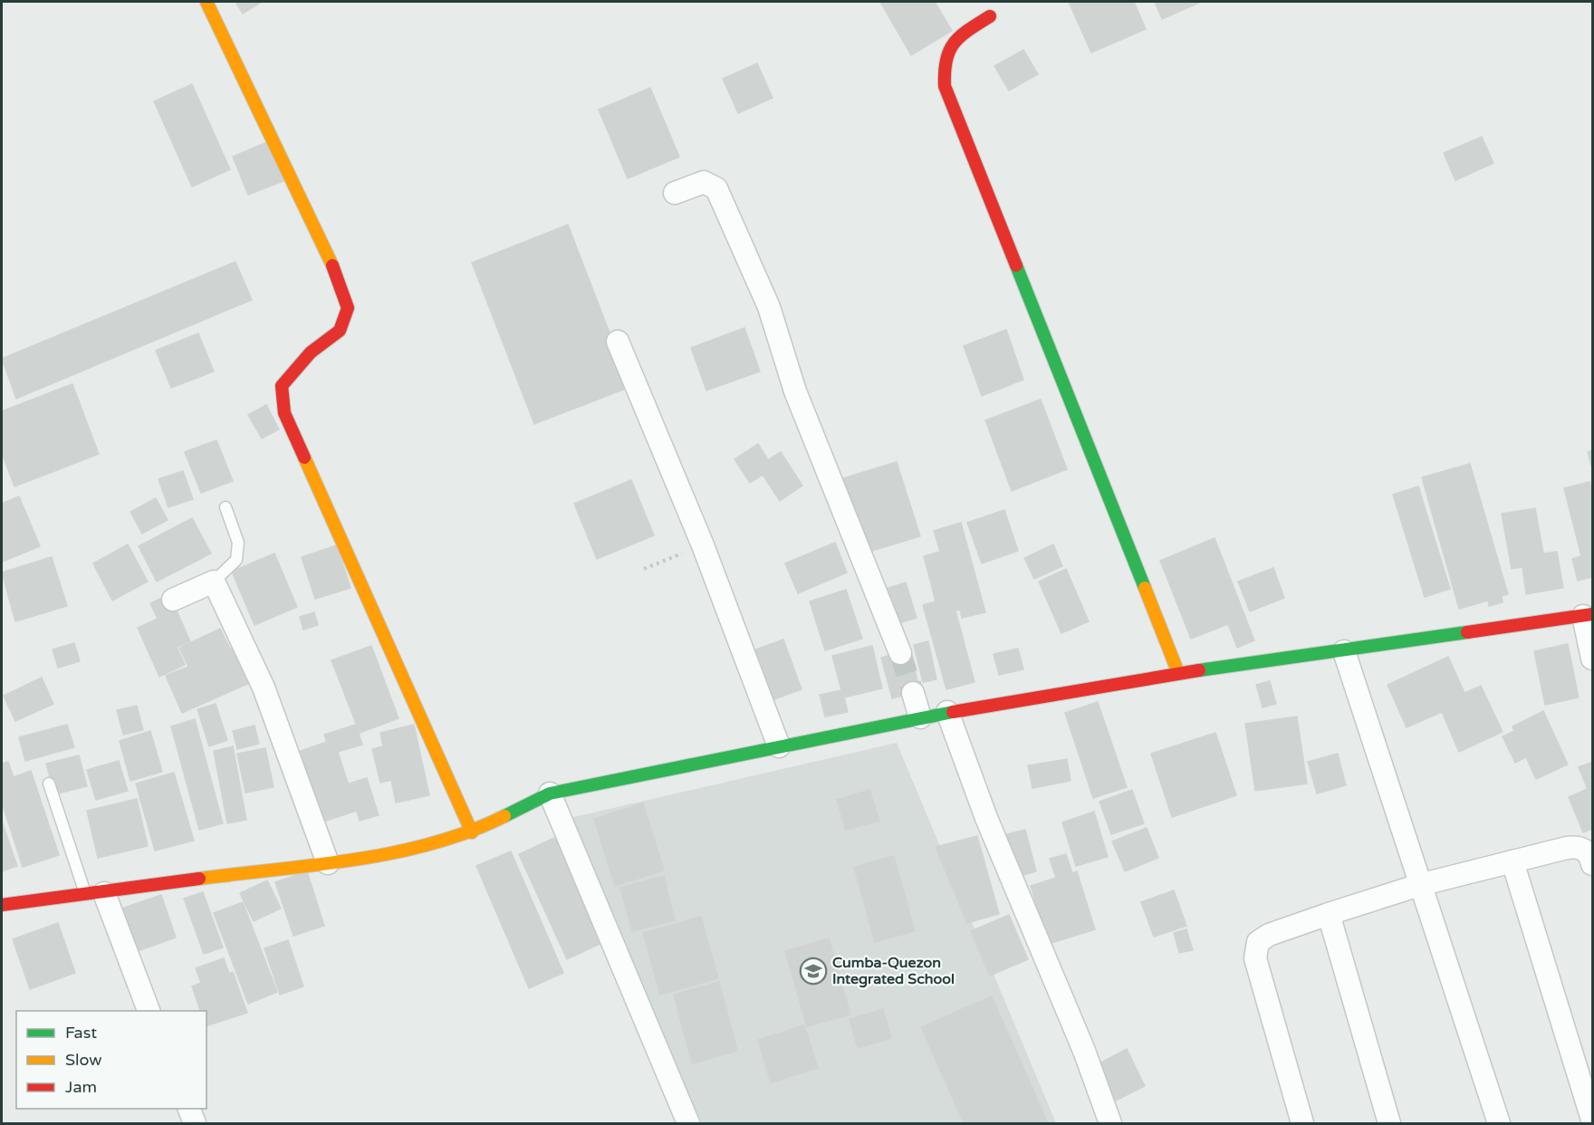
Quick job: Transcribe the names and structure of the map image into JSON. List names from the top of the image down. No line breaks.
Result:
{"places":{"school or university":["Cumba-Quezon Integrated School"]},"legend":["Fast","Slow","Jam"]}
